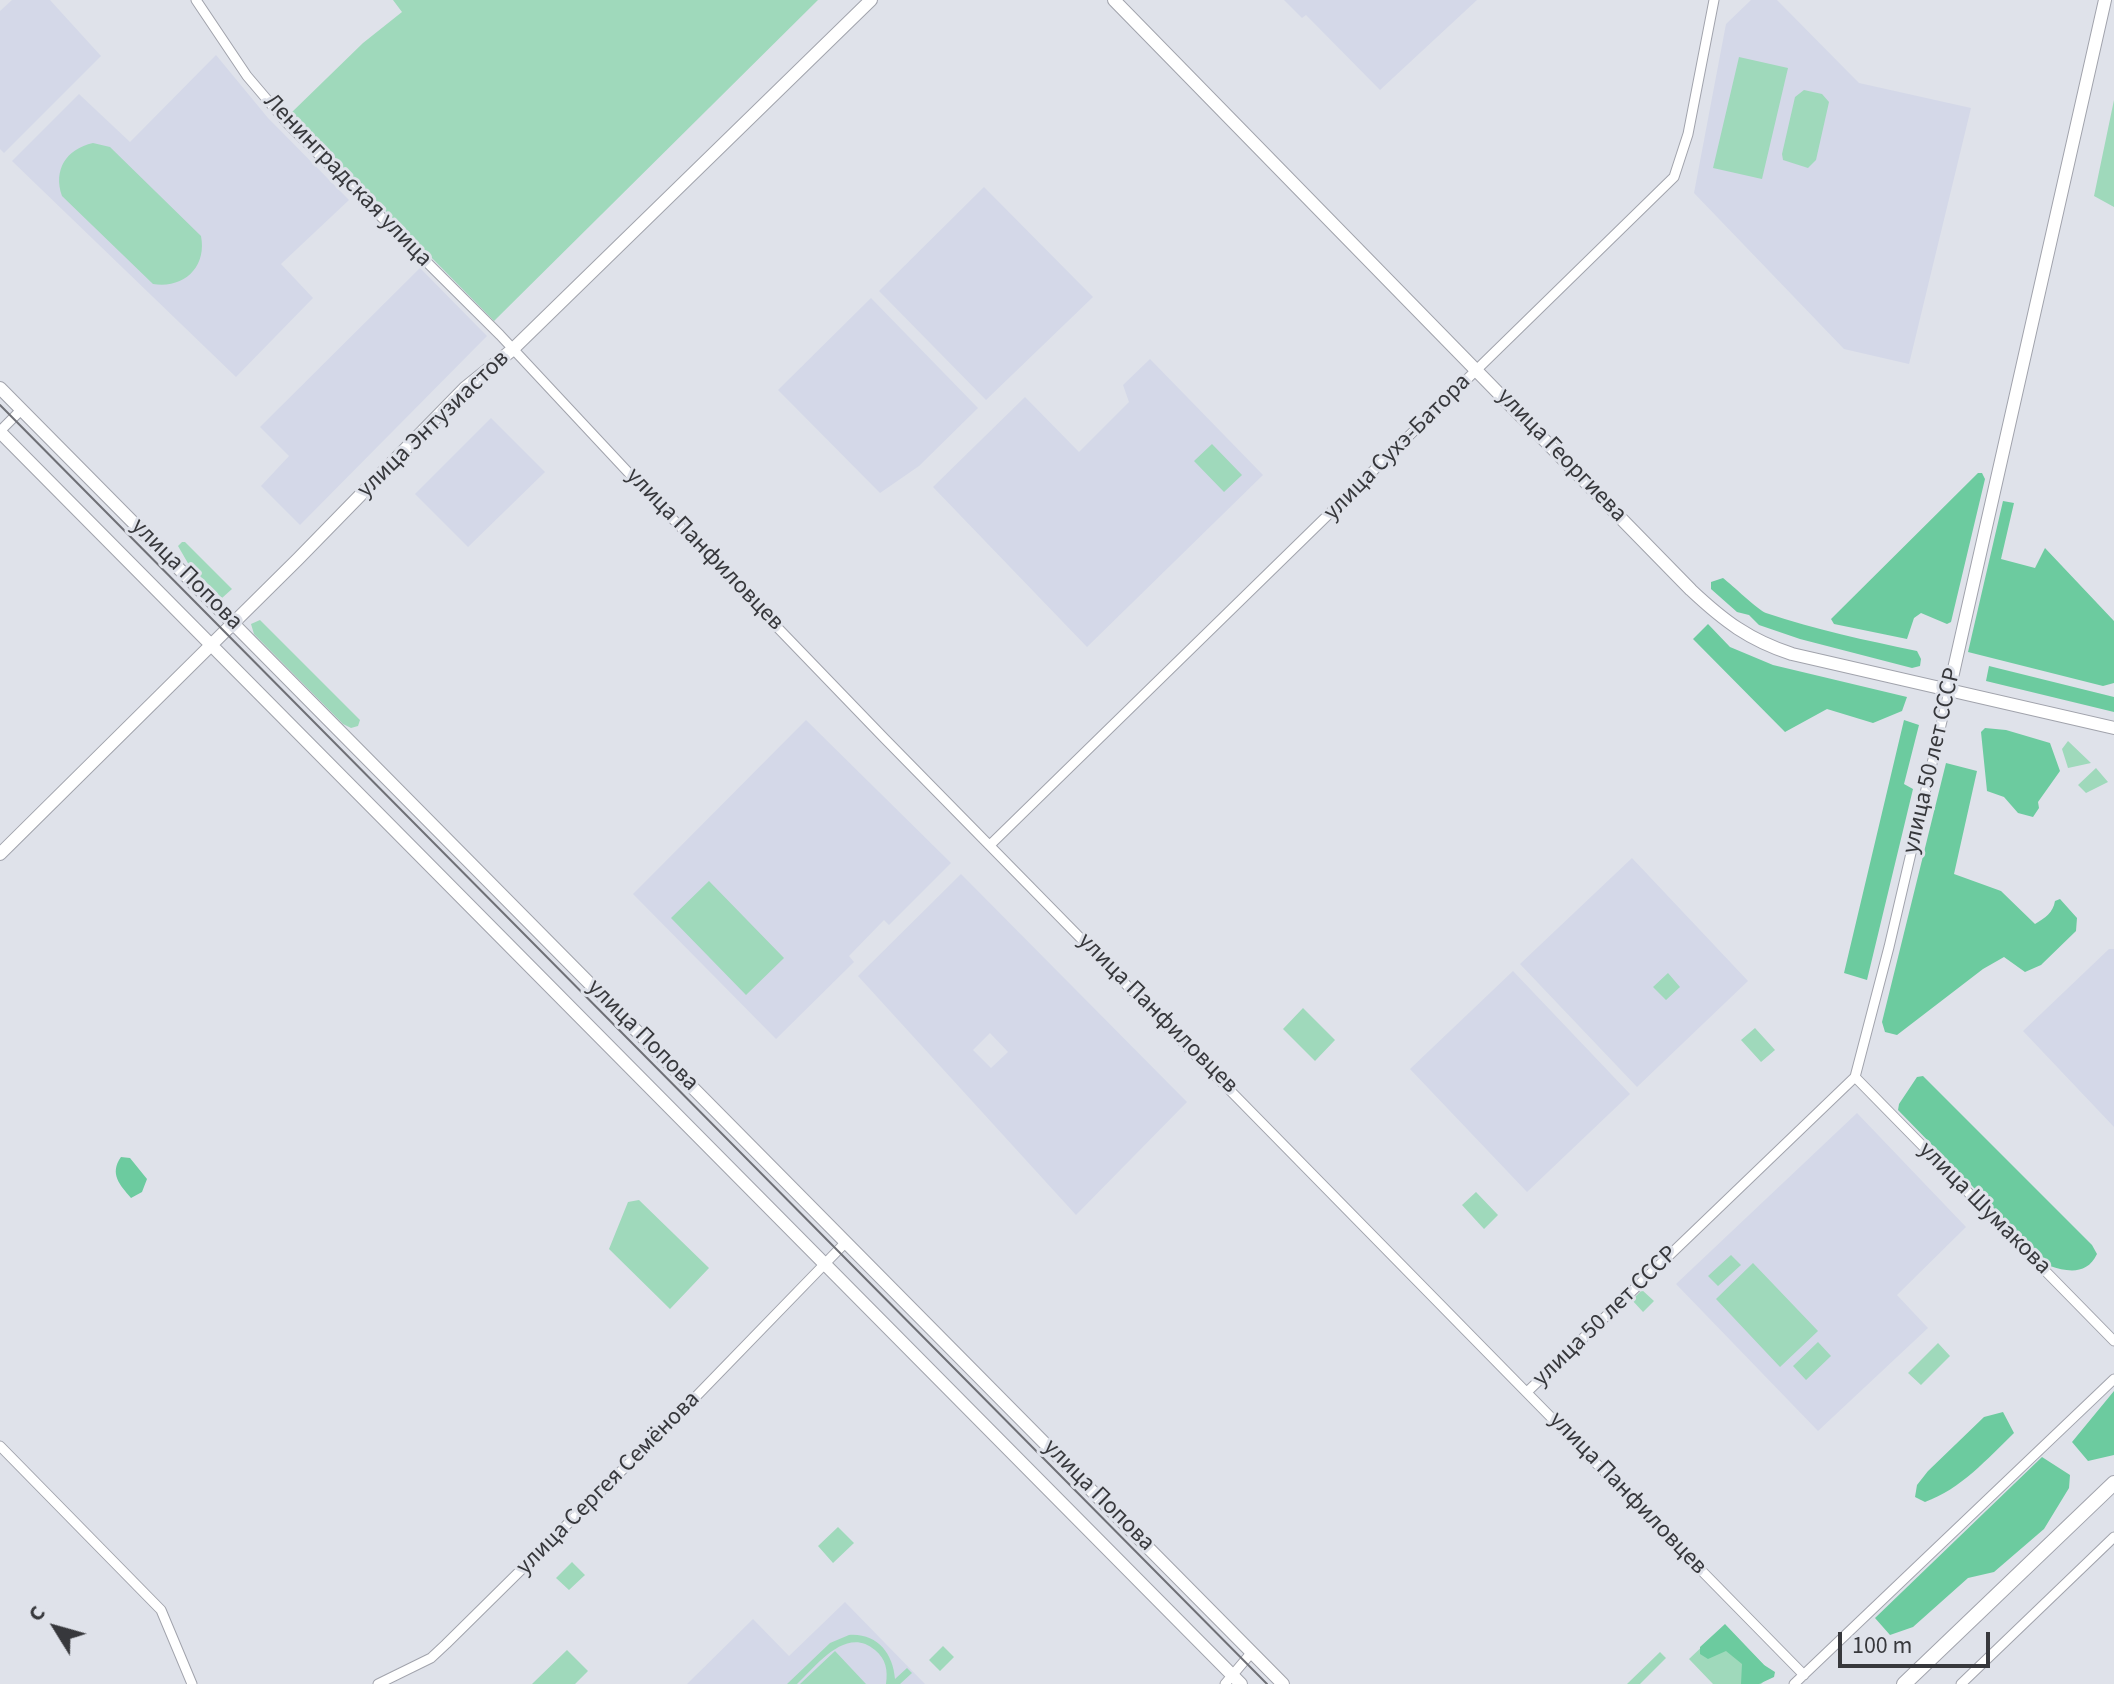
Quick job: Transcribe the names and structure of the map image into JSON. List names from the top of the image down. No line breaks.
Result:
{"streets":{"main road":["улица Энтузиастов","улица Георгиева","улица Попова","улица 50 лет СССР"],"street":["Ленинградская улица","улица Сухэ-Батора","улица Панфиловцев","улица Шумакова","улица Сергея Семёнова"]},"crossings":[["Ленинградская улица","улица Энтузиастов"],["Ленинградская улица","улица Панфиловцев"],["улица Энтузиастов","улица Панфиловцев"],["улица Энтузиастов","улица Попова"],["улица Сухэ-Батора","улица Георгиева"],["улица Сухэ-Батора","улица Панфиловцев"],["улица Георгиева","улица 50 лет СССР"],["улица Панфиловцев","улица 50 лет СССР"],["улица Попова","улица Сергея Семёнова"],["улица 50 лет СССР","улица Шумакова"]],"scale_bar":"100 m","north":"top left"}
